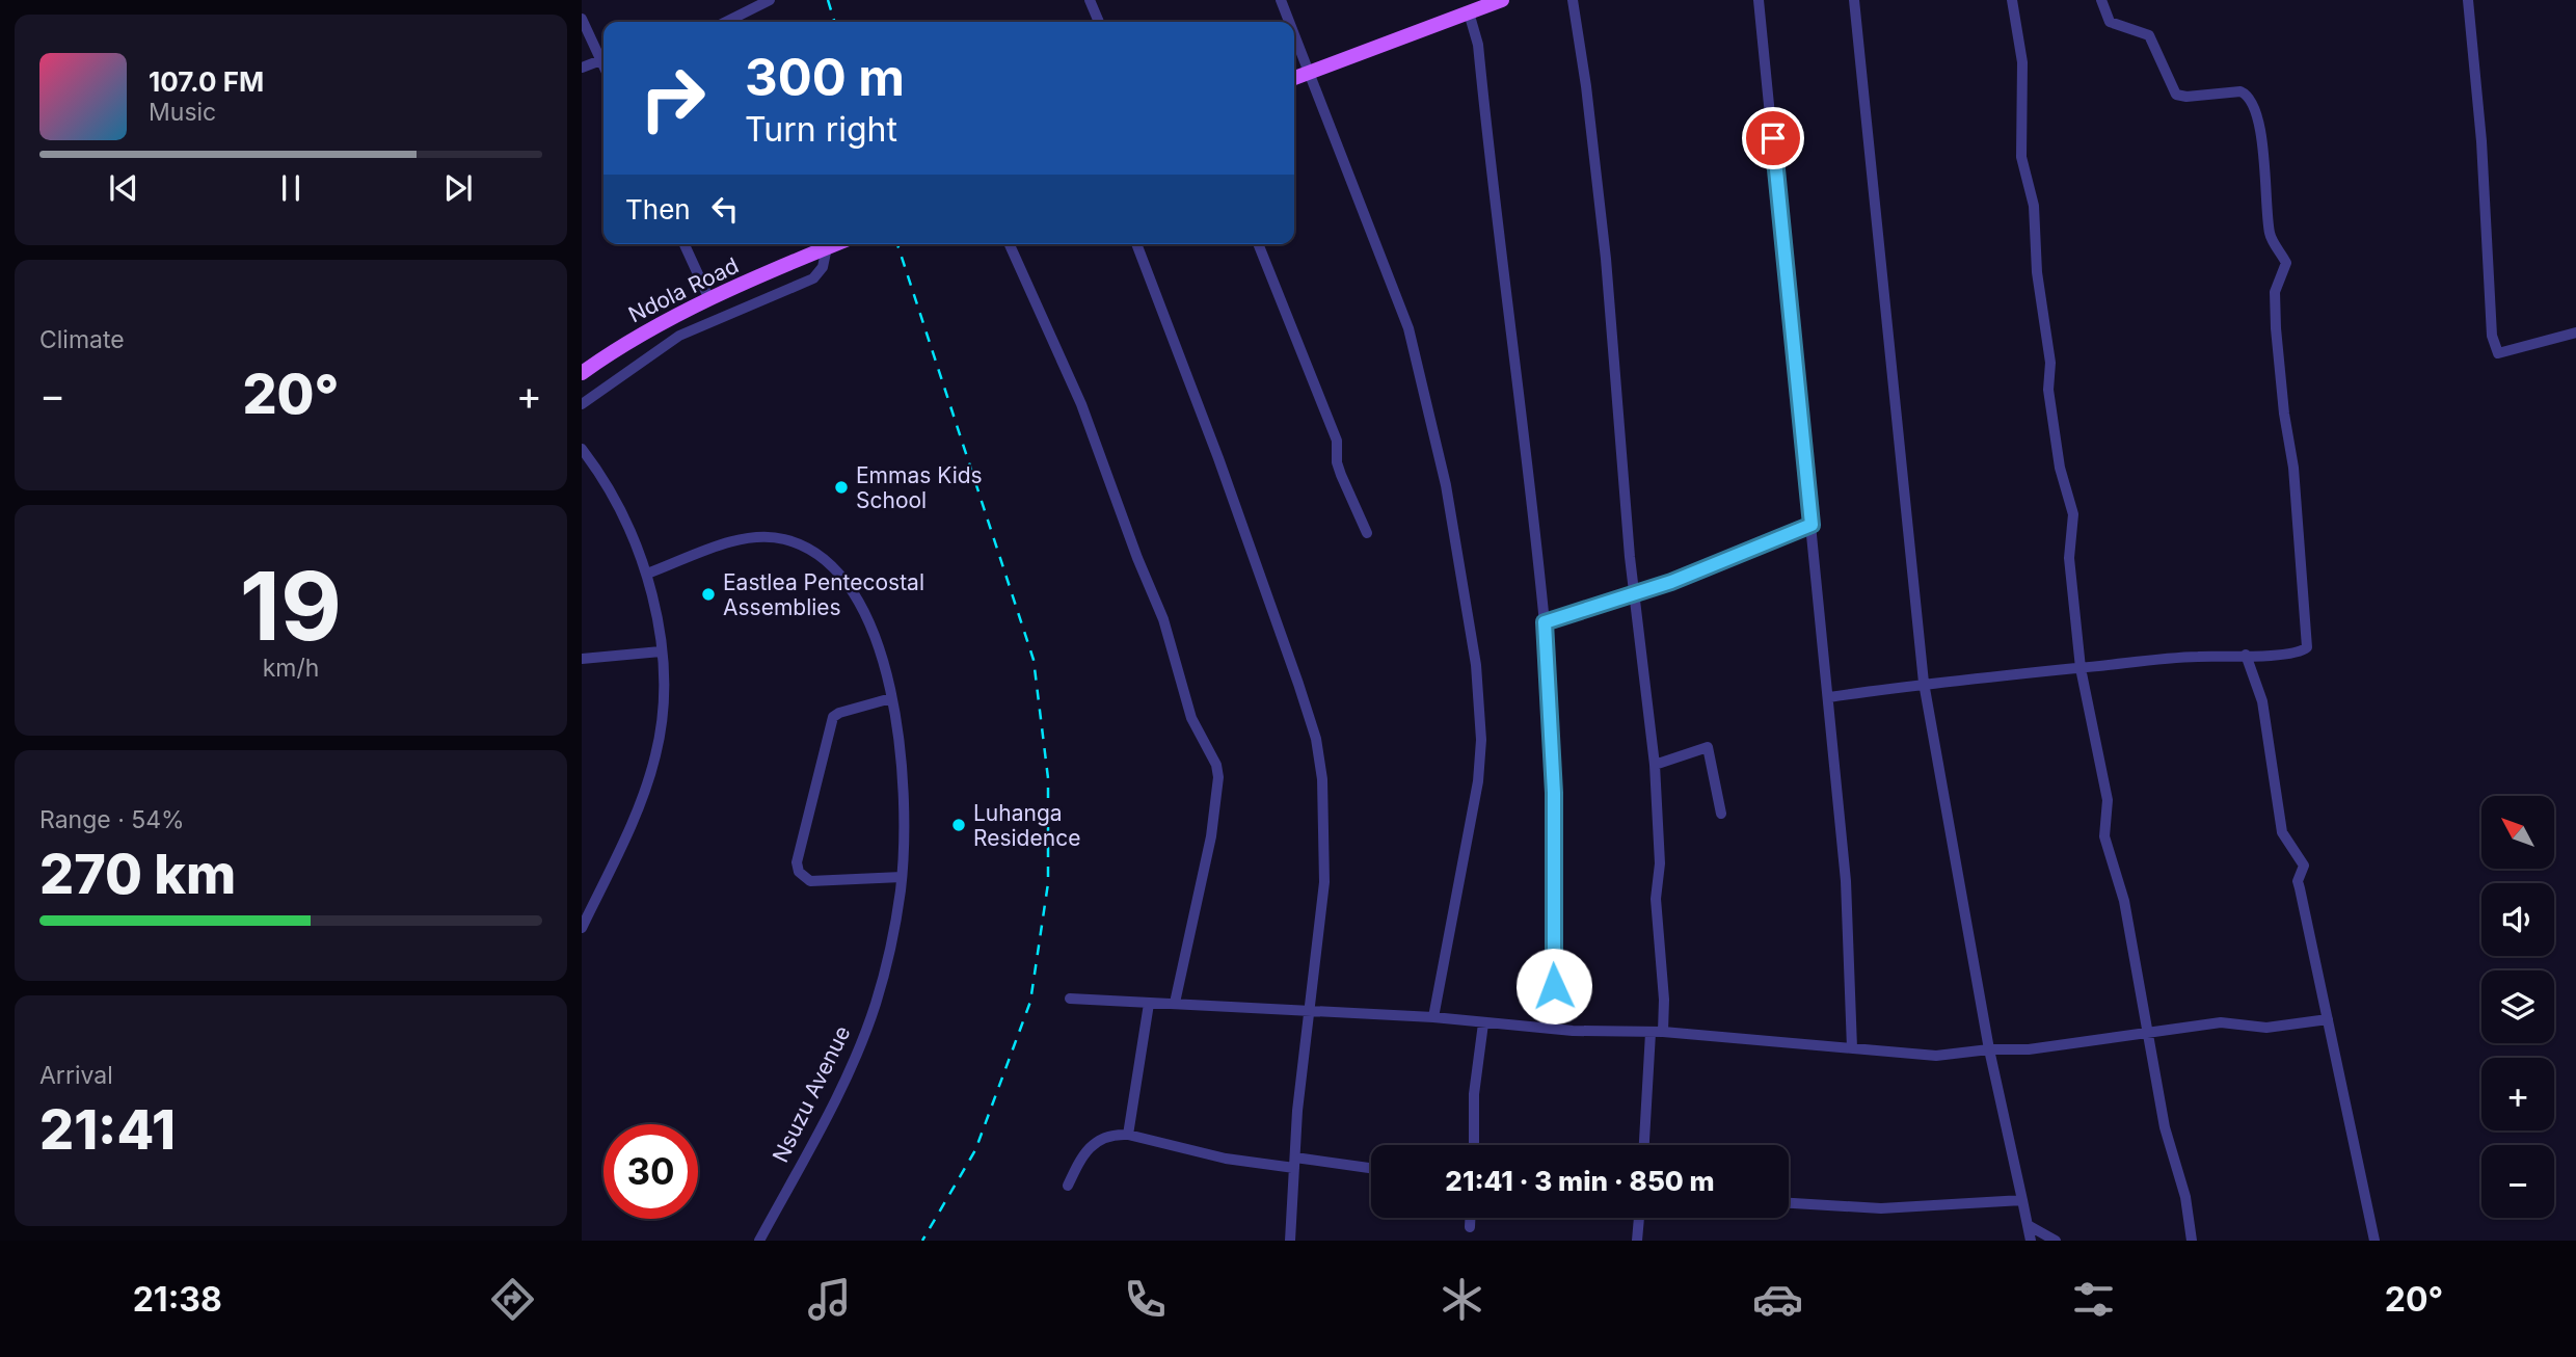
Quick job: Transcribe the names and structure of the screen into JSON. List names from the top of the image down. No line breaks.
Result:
{"streets":{"main road":["Ndola Road"],"street":["Nsuzu Avenue"]},"places":["Emmas Kids School","Eastlea Pentecostal Assemblies","Luhanga Residence"],"north":"top left","page":{"turn":["300 m","Turn right"],"song":["107.0 FM","Music"],"then":"Then","tile":["Climate",["19","km/h"],["Range · 54%","270 km"],["Arrival","21:41"]],"heat":["−","20°","+"],"map_buttons":["+","−"],"limit":"30","trip":"21:41 · 3 min · 850 m","tabs":["21:38","20°"]}}
